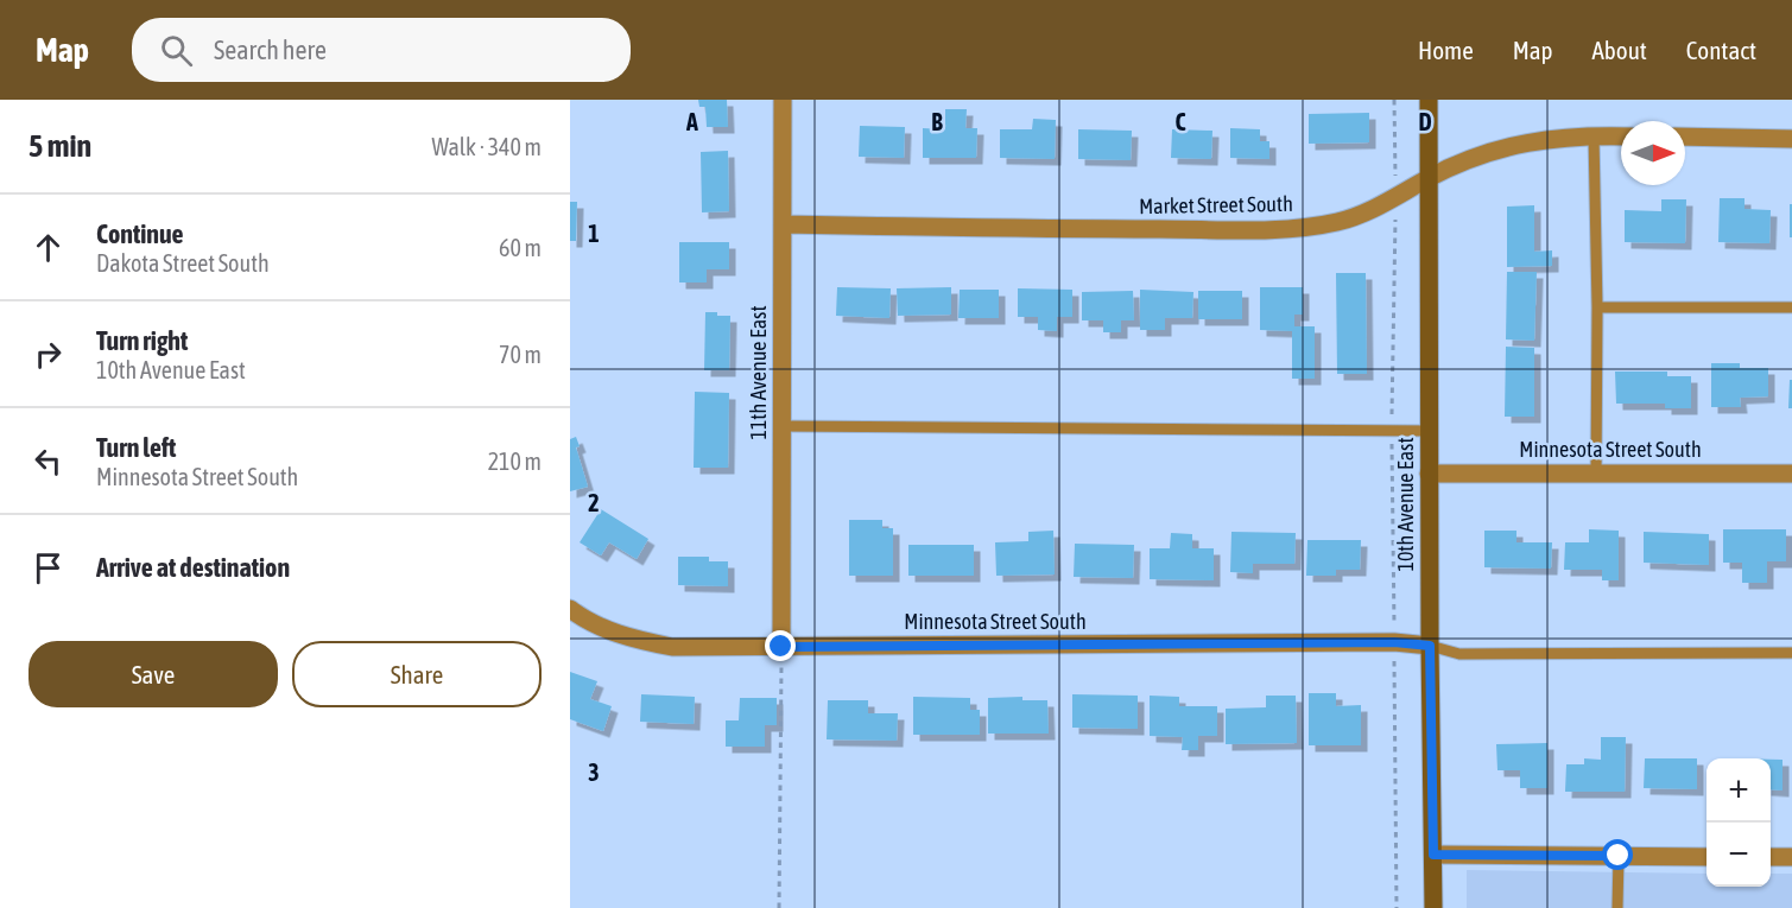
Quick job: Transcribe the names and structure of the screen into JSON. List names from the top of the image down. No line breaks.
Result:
{"streets":{"main road":["10th Avenue East"],"street":["Market Street South","11th Avenue East","Minnesota Street South"]},"crossings":[["Market Street South","11th Avenue East"],["Market Street South","10th Avenue East"],["11th Avenue East","Minnesota Street South"],["Minnesota Street South","10th Avenue East"]],"north":"right","page":{"header":"Map","search":"Search here","nav":["Home","Map","About","Contact"],"heading":["5 min","Walk · 340 m"],"list":[["Continue","Dakota Street South","60 m"],["Turn right","10th Avenue East","70 m"],["Turn left","Minnesota Street South","210 m"],"Arrive at destination"],"buttons":["Save","Share"],"map_buttons":["+","−"]},"grid":{"columns":["A","B","C","D"],"rows":["1","2","3"]}}
